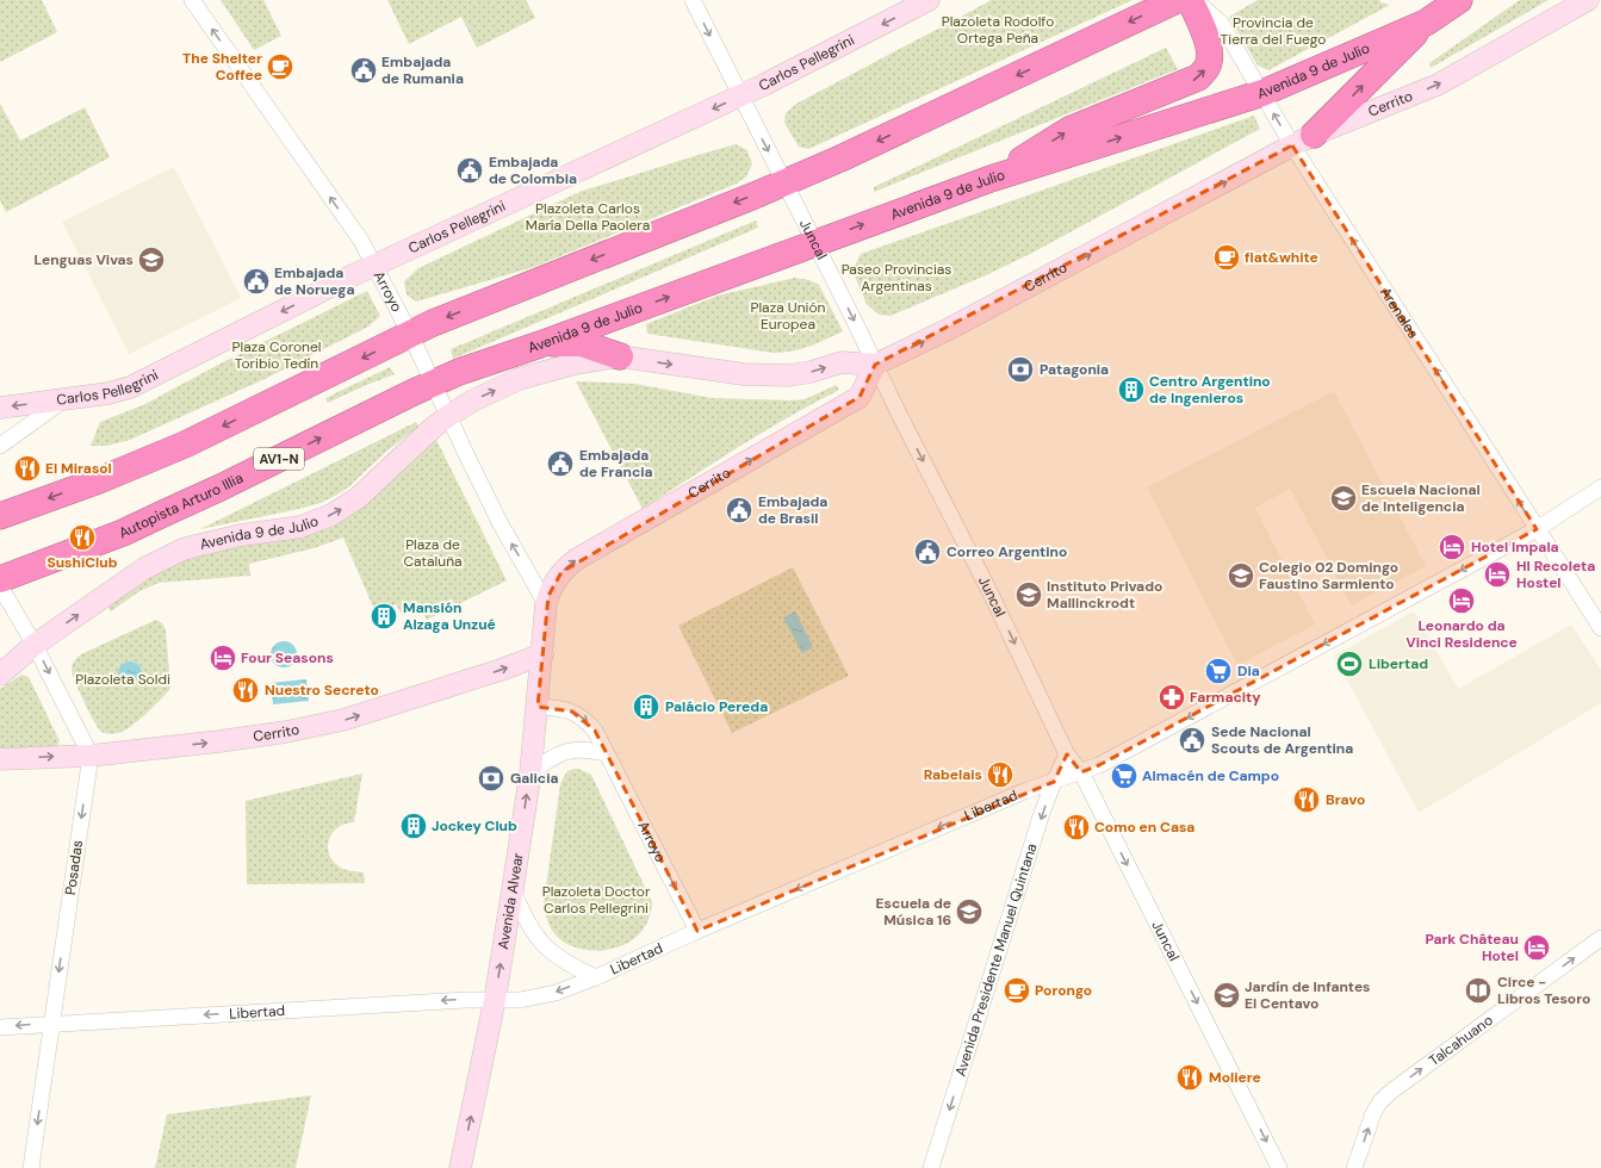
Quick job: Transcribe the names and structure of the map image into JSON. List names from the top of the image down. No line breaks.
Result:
{"streets":{"highway":["Avenida 9 de Julio","AV1-N","Autopista Arturo Illia"],"street":["Carlos Pellegrini","Cerrito","Juncal","Arroyo","Arenales","Libertad","Posadas","Avenida Alvear","Avenida Presidente Manuel Quintana","Talcahuano"]},"crossings":[["Carlos Pellegrini","Juncal"],["Carlos Pellegrini","Arroyo"],["Avenida 9 de Julio","Cerrito"],["Avenida 9 de Julio","Juncal"],["Avenida 9 de Julio","Arroyo"],["Avenida 9 de Julio","Arenales"],["Avenida 9 de Julio","Autopista Arturo Illia"],["Cerrito","Juncal"],["Cerrito","Arroyo"],["Cerrito","Arenales"],["Cerrito","Posadas"],["Cerrito","Avenida Alvear"],["Juncal","Libertad"],["Juncal","Avenida Presidente Manuel Quintana"],["Arroyo","Autopista Arturo Illia"],["Arroyo","Libertad"],["Arroyo","Avenida Alvear"],["Arenales","Libertad"],["Libertad","Posadas"],["Libertad","Avenida Alvear"],["Libertad","Avenida Presidente Manuel Quintana"]],"one_way":["Carlos Pellegrini","Cerrito","Juncal","Arenales","Libertad","Posadas","Avenida Alvear","Avenida Presidente Manuel Quintana","Talcahuano"],"parks":["Plazoleta Rodolfo Ortega Peña","Provincia de Tierra del Fuego","Plazoleta Carlos María Della Paolera","Paseo Provincias Argentinas","Plaza Unión Europea","Plaza Coronel Toribio Tedín","Plaza de Cataluña","Plazoleta Soldi","Plazoleta Doctor Carlos Pellegrini"],"places":{"cafe":["The Shelter Coffee","flat&white","Porongo"],"public building":["Embajada de Rumania","Embajada de Colombia","Embajada de Noruega","Embajada de Francia","Embajada de Brasil","Correo Argentino","Sede Nacional Scouts de Argentina"],"school or university":["Lenguas Vivas","Escuela Nacional de Inteligencia","Colegio 02 Domingo Faustino Sarmiento","Instituto Privado Mallinckrodt","Escuela de Música 16","Jardín de Infantes El Centavo"],"bank":["Patagonia","Galicia"],"building":["Centro Argentino de Ingenieros","Mansión Alzaga Unzué","Palácio Pereda","Jockey Club"],"restaurant":["El Mirasol","SushiClub","Nuestro Secreto","Rabelais","Bravo","Como en Casa","Moliere"],"hotel":["Hotel Impala","HI Recoleta Hostel","Leonardo da Vinci Residence","Four Seasons","Park Château Hotel"],"sports":["Libertad"],"supermarket":["Dia","Almacén de Campo"],"pharmacy":["Farmacity"],"library":["Circe - Libros Tesoro"]}}
